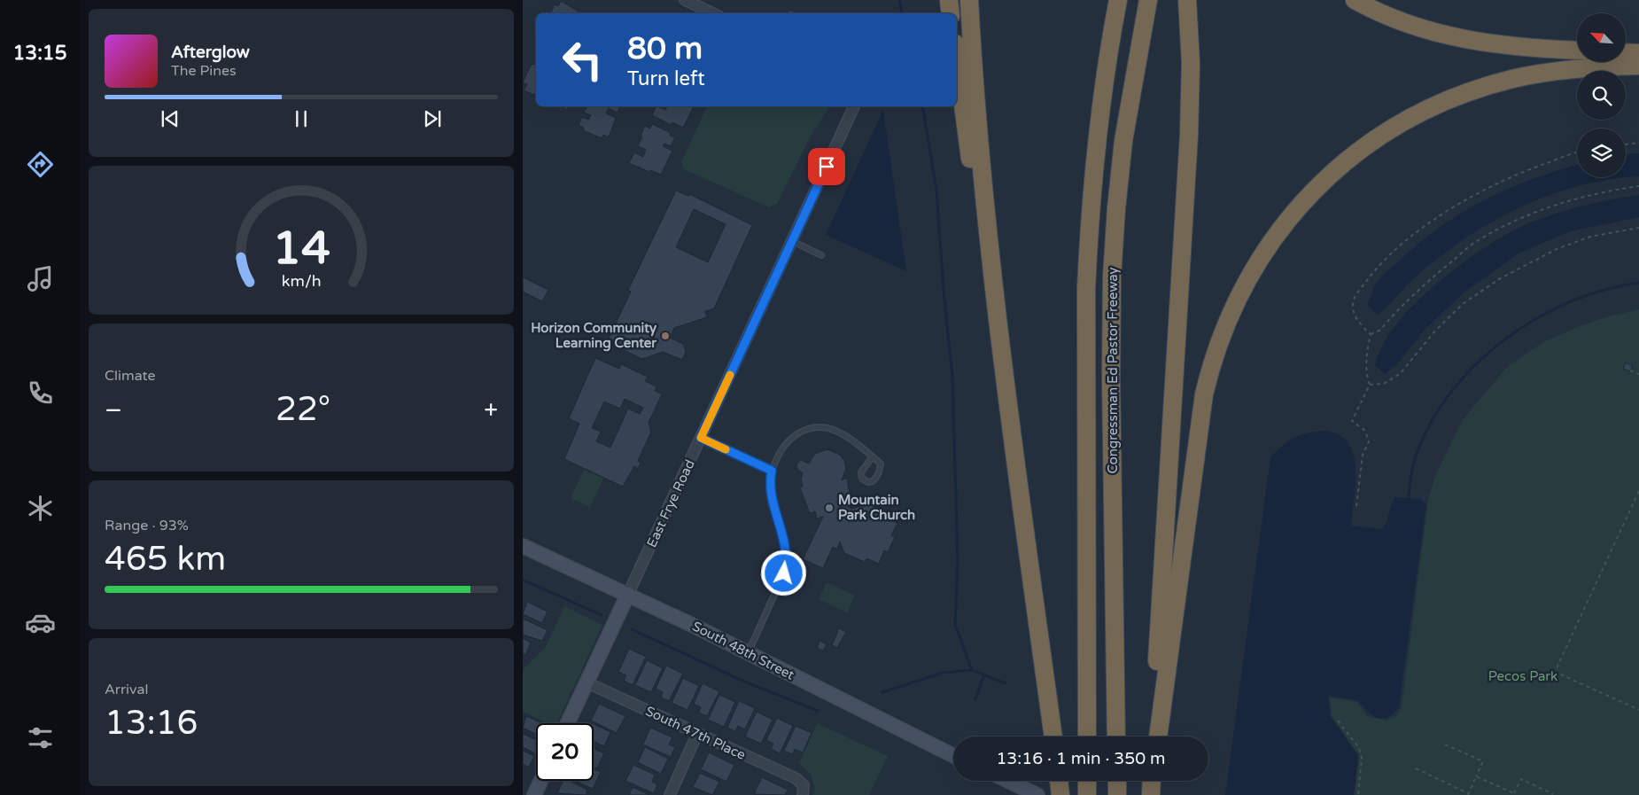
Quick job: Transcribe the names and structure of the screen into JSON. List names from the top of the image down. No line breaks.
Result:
{"streets":{"highway":["Congressman Ed Pastor Freeway"],"street":["East Frye Road","South 48th Street","South 47th Place"]},"crossings":[["East Frye Road","South 48th Street"],["East Frye Road","South 47th Place"]],"parks":["Pecos Park"],"places":["Horizon Community Learning Center","Mountain Park Church"],"north":"top left","page":{"tabs":"13:15","turn":["80 m","Turn left"],"song":["Afterglow","The Pines"],"tile":["Climate",["Range · 93%","465 km"],["Arrival","13:16"]],"heat":["−","22°","+"],"limit":"20","trip":"13:16 · 1 min · 350 m","gauge":["14","km/h"]}}
